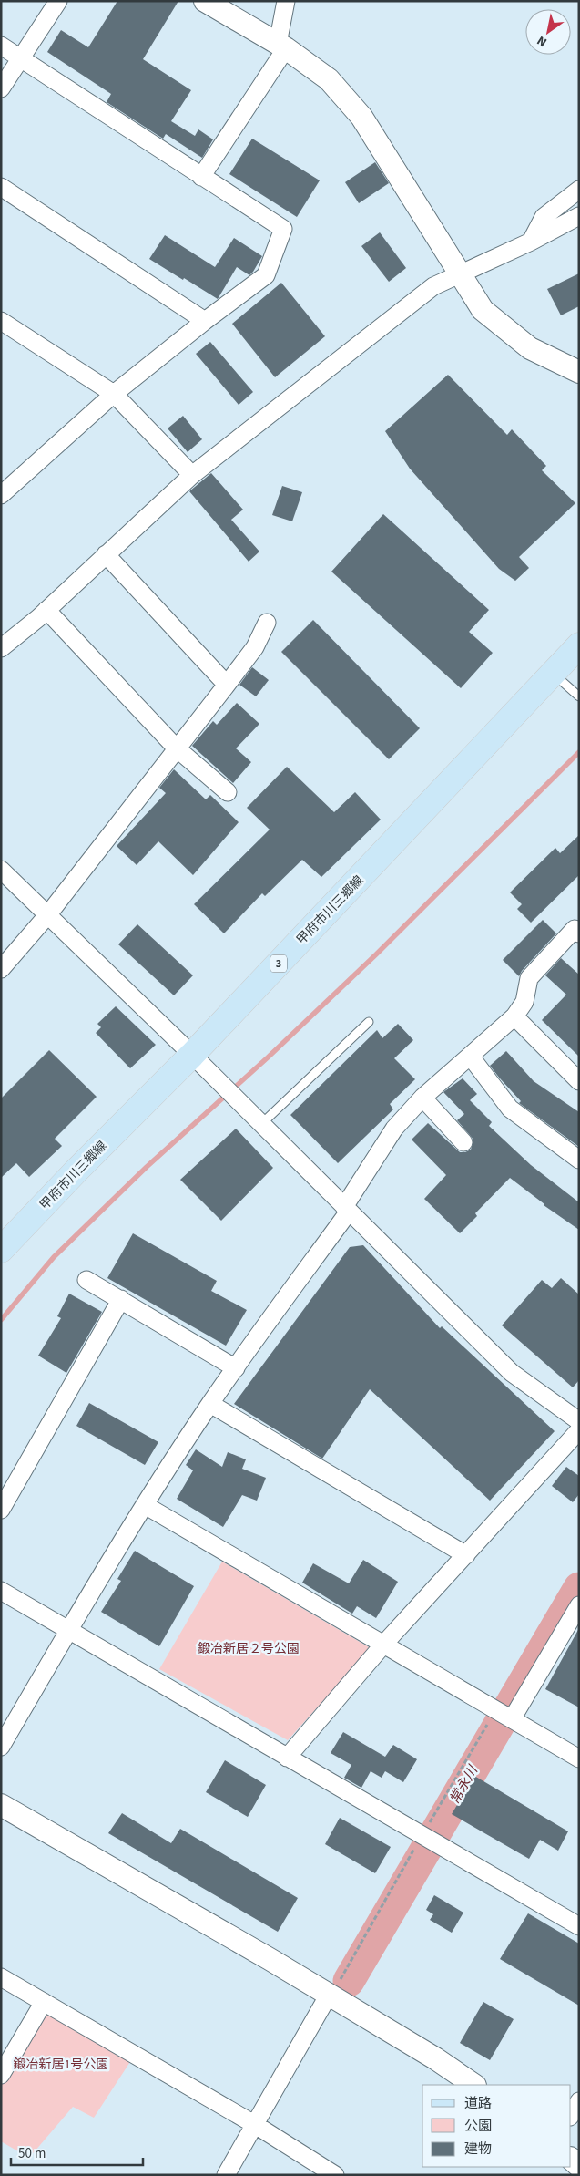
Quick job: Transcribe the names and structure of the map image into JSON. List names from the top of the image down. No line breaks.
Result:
{"streets":{"main road":["甲府市川三郷線","3"]},"water":["常永川"],"parks":["鍛冶新居２号公園","鍛冶新居1号公園"],"legend":["道路","公園","建物"],"scale_bar":"50 m","north":"bottom left"}
